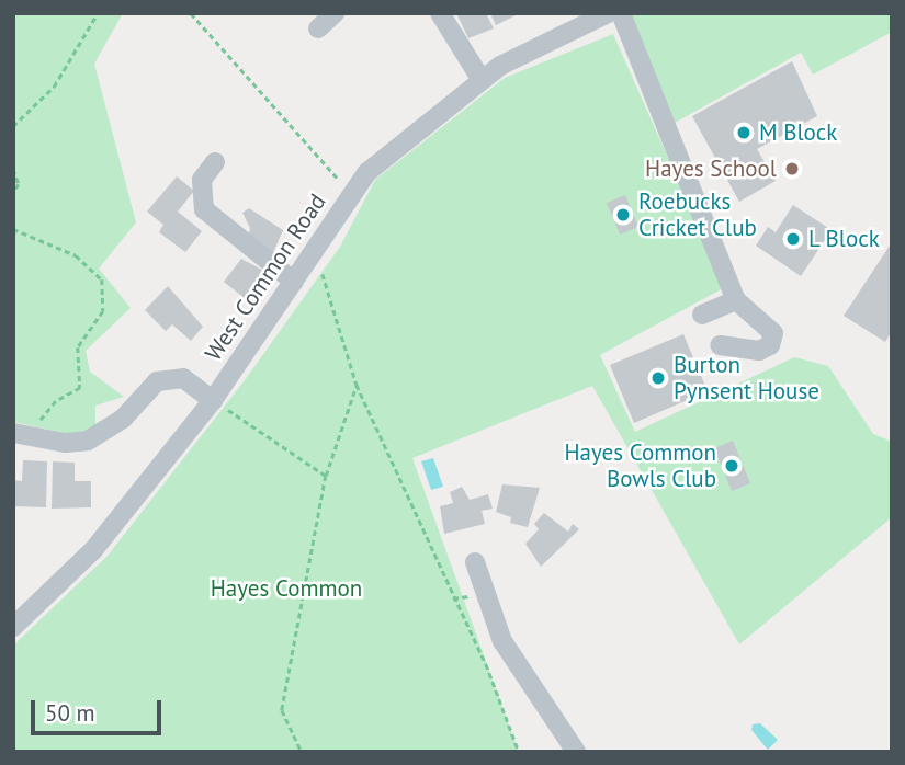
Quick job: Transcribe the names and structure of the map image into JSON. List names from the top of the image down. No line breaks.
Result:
{"streets":{"street":["West Common Road"]},"parks":["Hayes Common"],"places":["M Block","Hayes School","Roebucks Cricket Club","L Block","Burton Pynsent House","Hayes Common Bowls Club"],"scale_bar":"50 m"}
